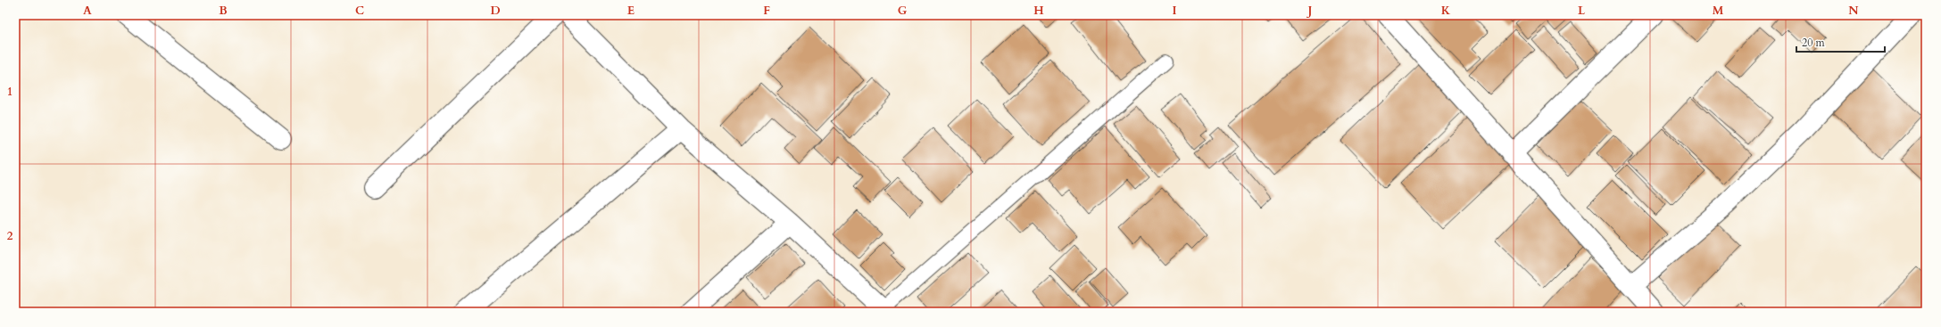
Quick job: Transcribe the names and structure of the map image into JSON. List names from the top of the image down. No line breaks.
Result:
{"scale_bar":"20 m","grid":{"columns":["A","B","C","D","E","F","G","H","I","J","K","L","M","N"],"rows":["1","2"]}}
